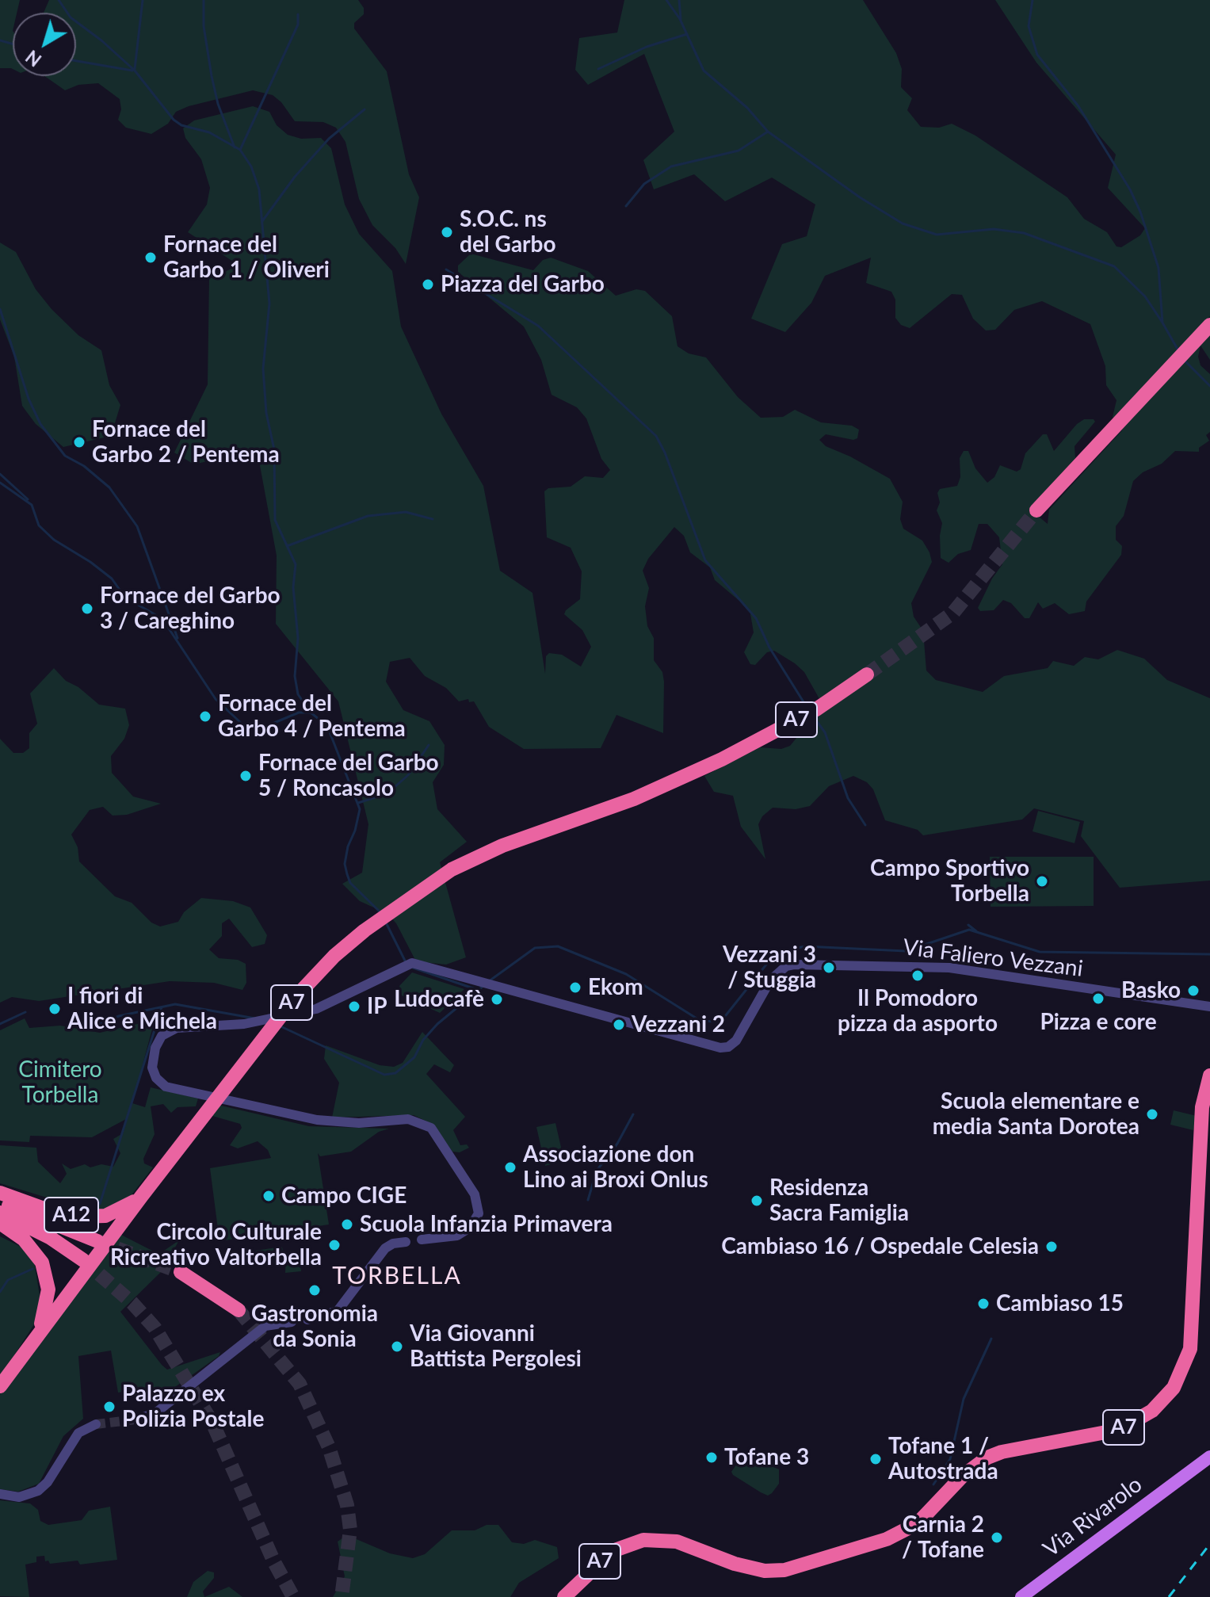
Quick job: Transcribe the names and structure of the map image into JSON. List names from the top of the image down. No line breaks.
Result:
{"streets":{"highway":["A7","A12"],"main road":["Via Rivarolo"],"street":["Via Faliero Vezzani"]},"crossings":[["A7","A12"]],"districts":["TORBELLA"],"parks":["Cimitero Torbella"],"places":["S.O.C. ns del Garbo","Fornace del Garbo 1 / Oliveri","Piazza del Garbo","Fornace del Garbo 2 / Pentema","Fornace del Garbo 3 / Careghino","Fornace del Garbo 4 / Pentema","Fornace del Garbo 5 / Roncasolo","Campo Sportivo Torbella","Vezzani 3 / Stuggia","Il Pomodoro pizza da asporto","Ekom","Basko","Pizza e core","Ludocafè","IP","I fiori di Alice e Michela","Vezzani 2","Scuola elementare e media Santa Dorotea","Associazione don Lino ai Broxi Onlus","Campo CIGE","Residenza Sacra Famiglia","Scuola Infanzia Primavera","Circolo Culturale Ricreativo Valtorbella","Cambiaso 16 / Ospedale Celesia","Gastronomia da Sonia","Cambiaso 15","Via Giovanni Battista Pergolesi","Palazzo ex Polizia Postale","Tofane 3","Tofane 1 / Autostrada","Carnia 2 / Tofane"],"north":"bottom left"}
